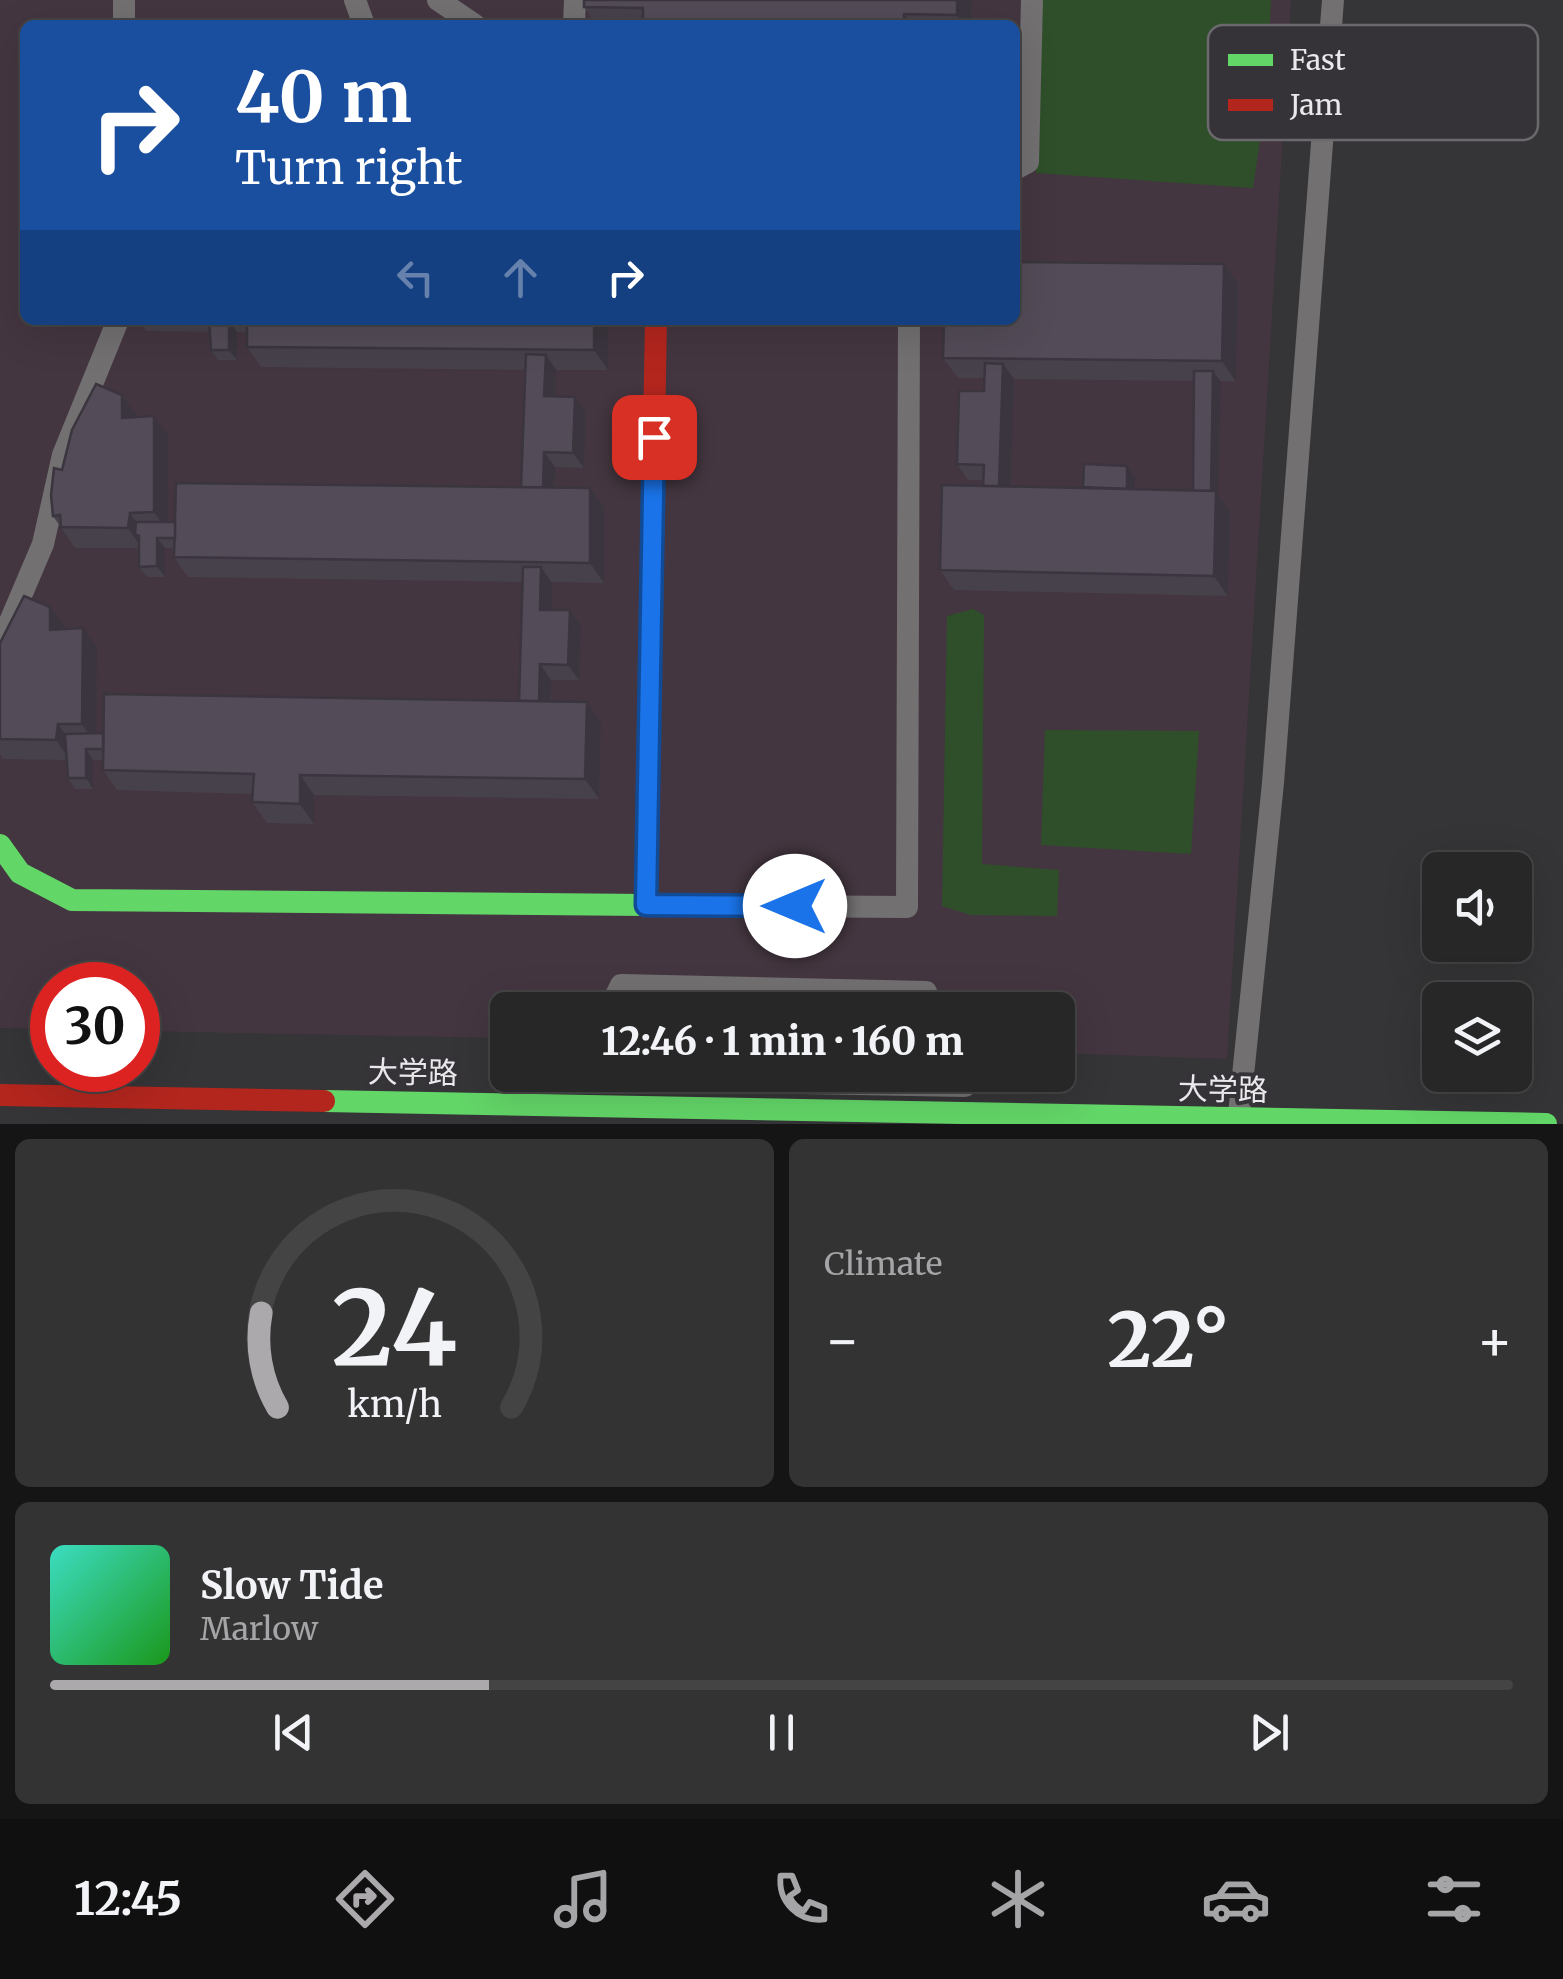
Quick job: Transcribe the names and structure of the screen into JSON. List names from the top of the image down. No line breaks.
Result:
{"streets":{"main road":["大学路"]},"legend":["Fast","Jam"],"page":{"turn":["40 m","Turn right"],"limit":"30","trip":"12:46 · 1 min · 160 m","tile":"Climate","heat":["−","22°","+"],"song":["Slow Tide","Marlow"],"tabs":"12:45","gauge":["24","km/h"]}}
